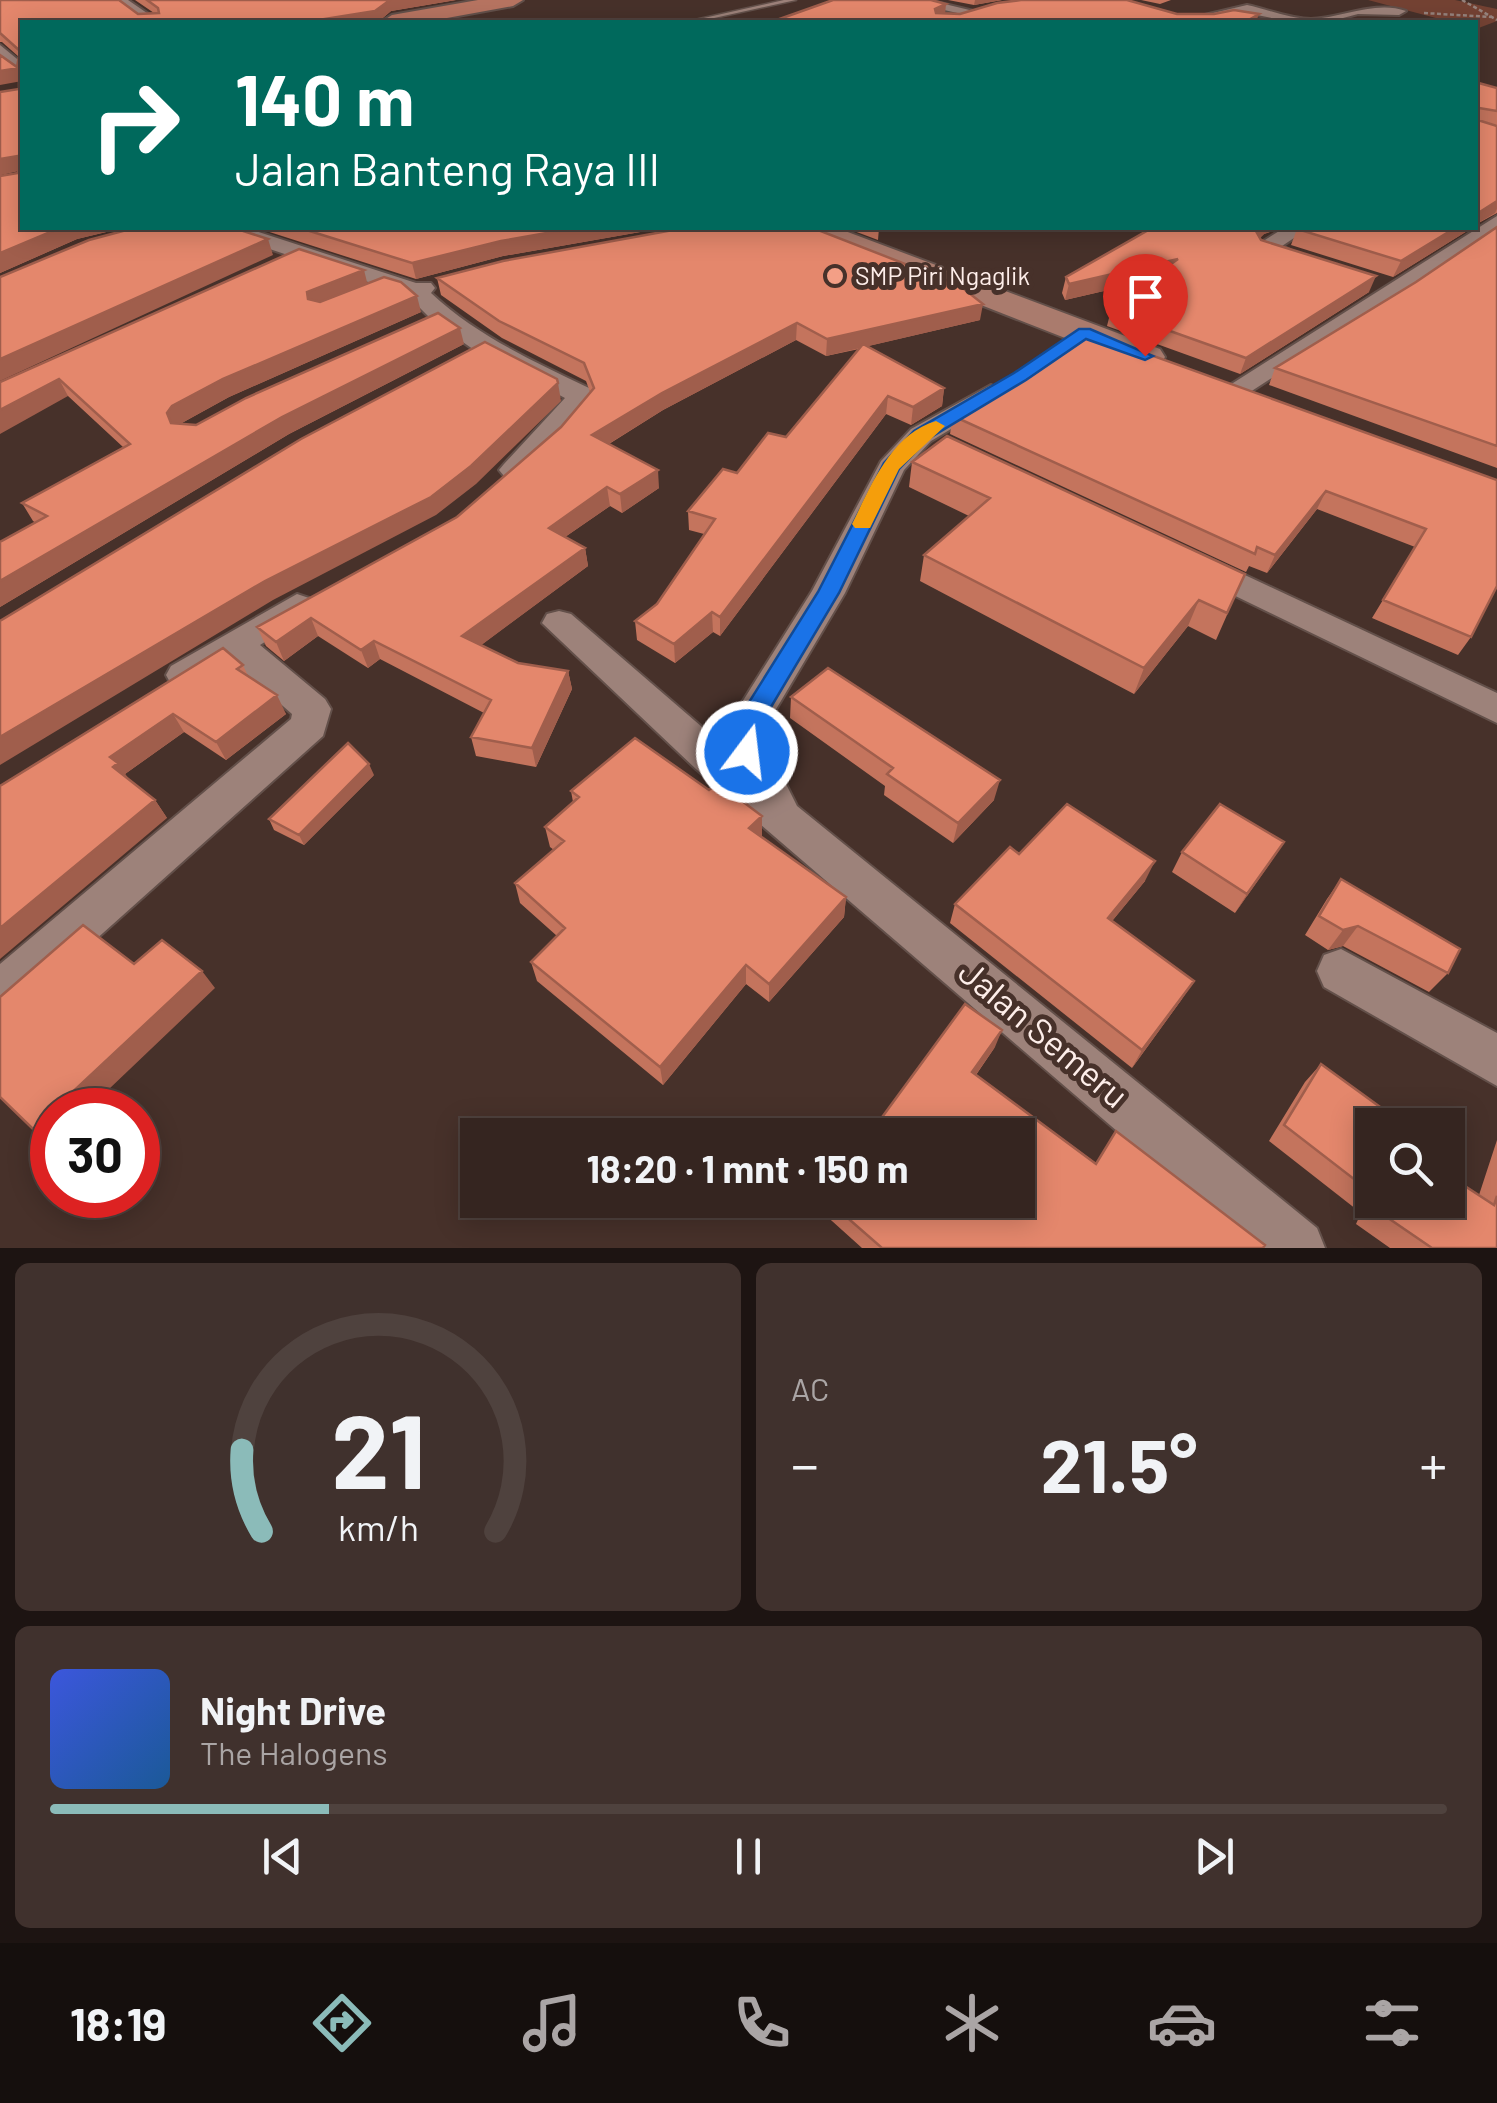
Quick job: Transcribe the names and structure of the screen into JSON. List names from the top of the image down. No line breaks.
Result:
{"streets":{"street":["Jalan Semeru"]},"places":["SMP Piri Ngaglik"],"page":{"turn":["140 m","Jalan Banteng Raya III"],"limit":"30","trip":"18:20 · 1 mnt · 150 m","tile":"AC","heat":["−","21.5°","+"],"song":["Night Drive","The Halogens"],"tabs":"18:19","gauge":["21","km/h"]}}
